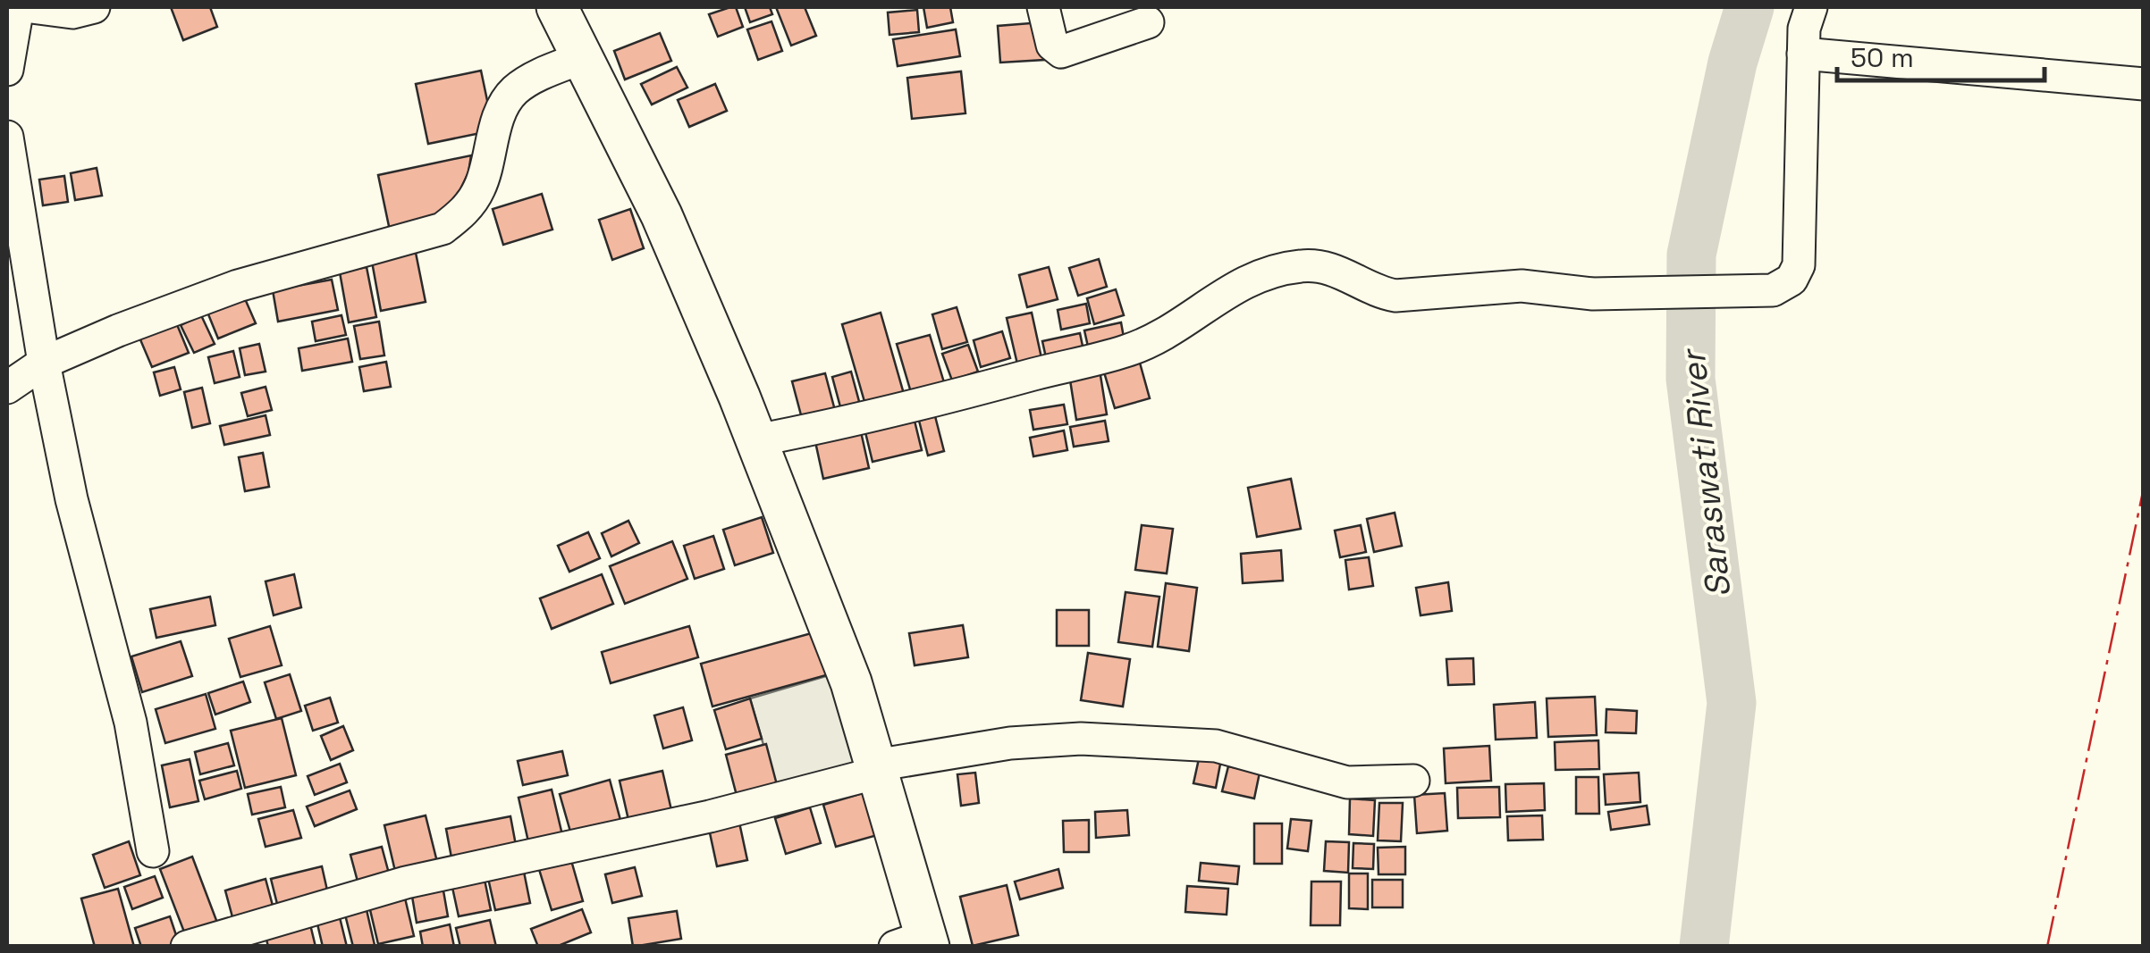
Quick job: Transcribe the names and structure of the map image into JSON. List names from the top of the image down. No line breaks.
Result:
{"water":["Saraswati River"],"scale_bar":"50 m"}
